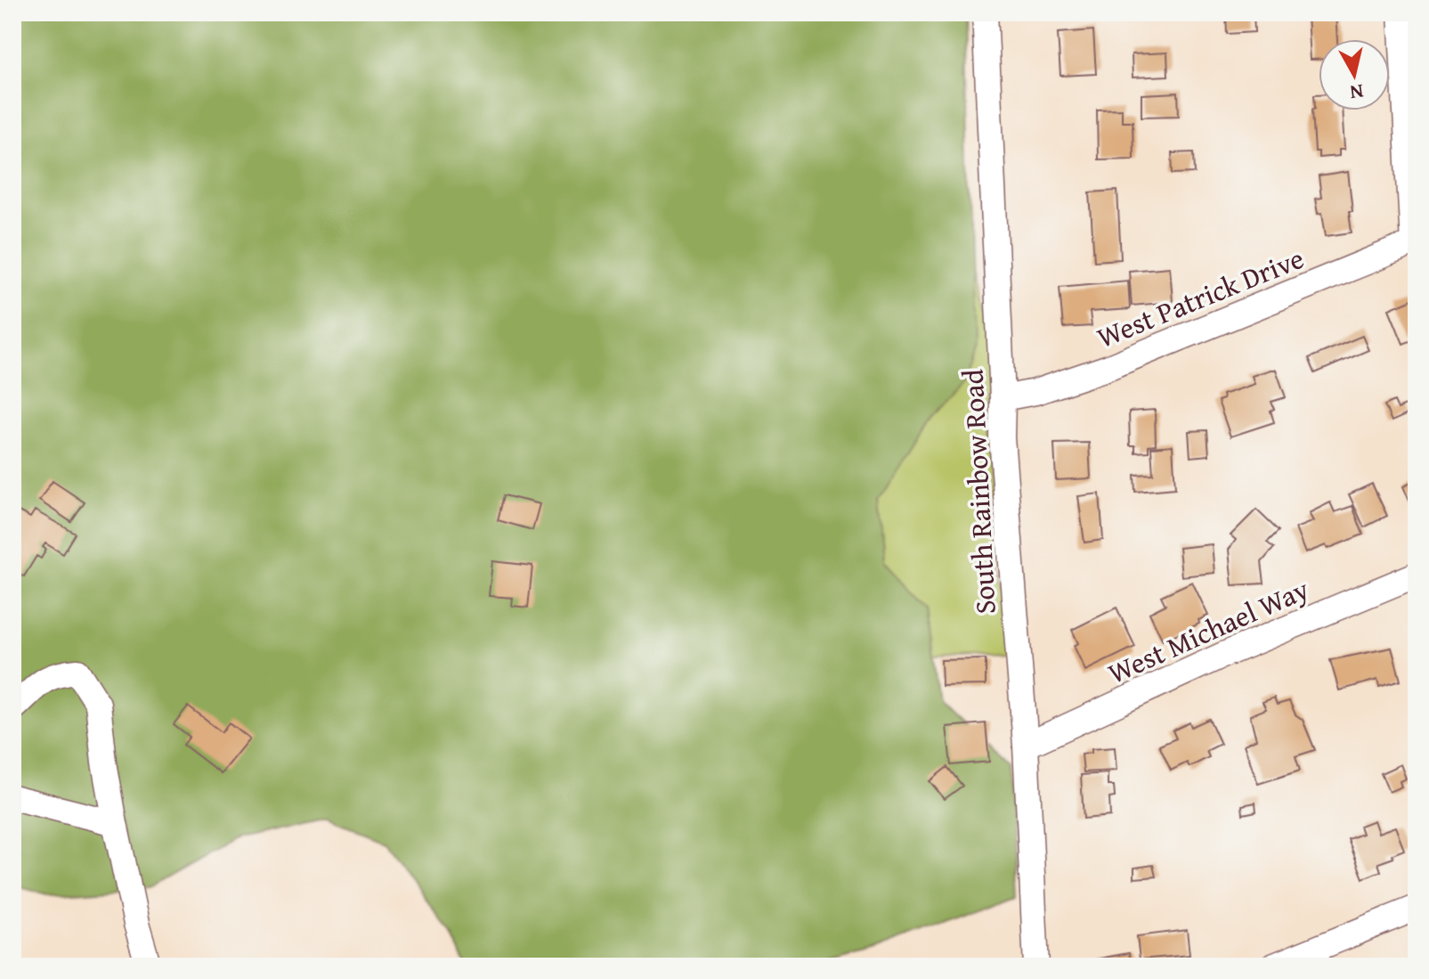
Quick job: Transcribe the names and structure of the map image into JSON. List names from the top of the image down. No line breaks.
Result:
{"streets":{"street":["West Patrick Drive","South Rainbow Road","West Michael Way"]},"crossings":[["West Patrick Drive","South Rainbow Road"],["South Rainbow Road","West Michael Way"]],"north":"bottom"}
